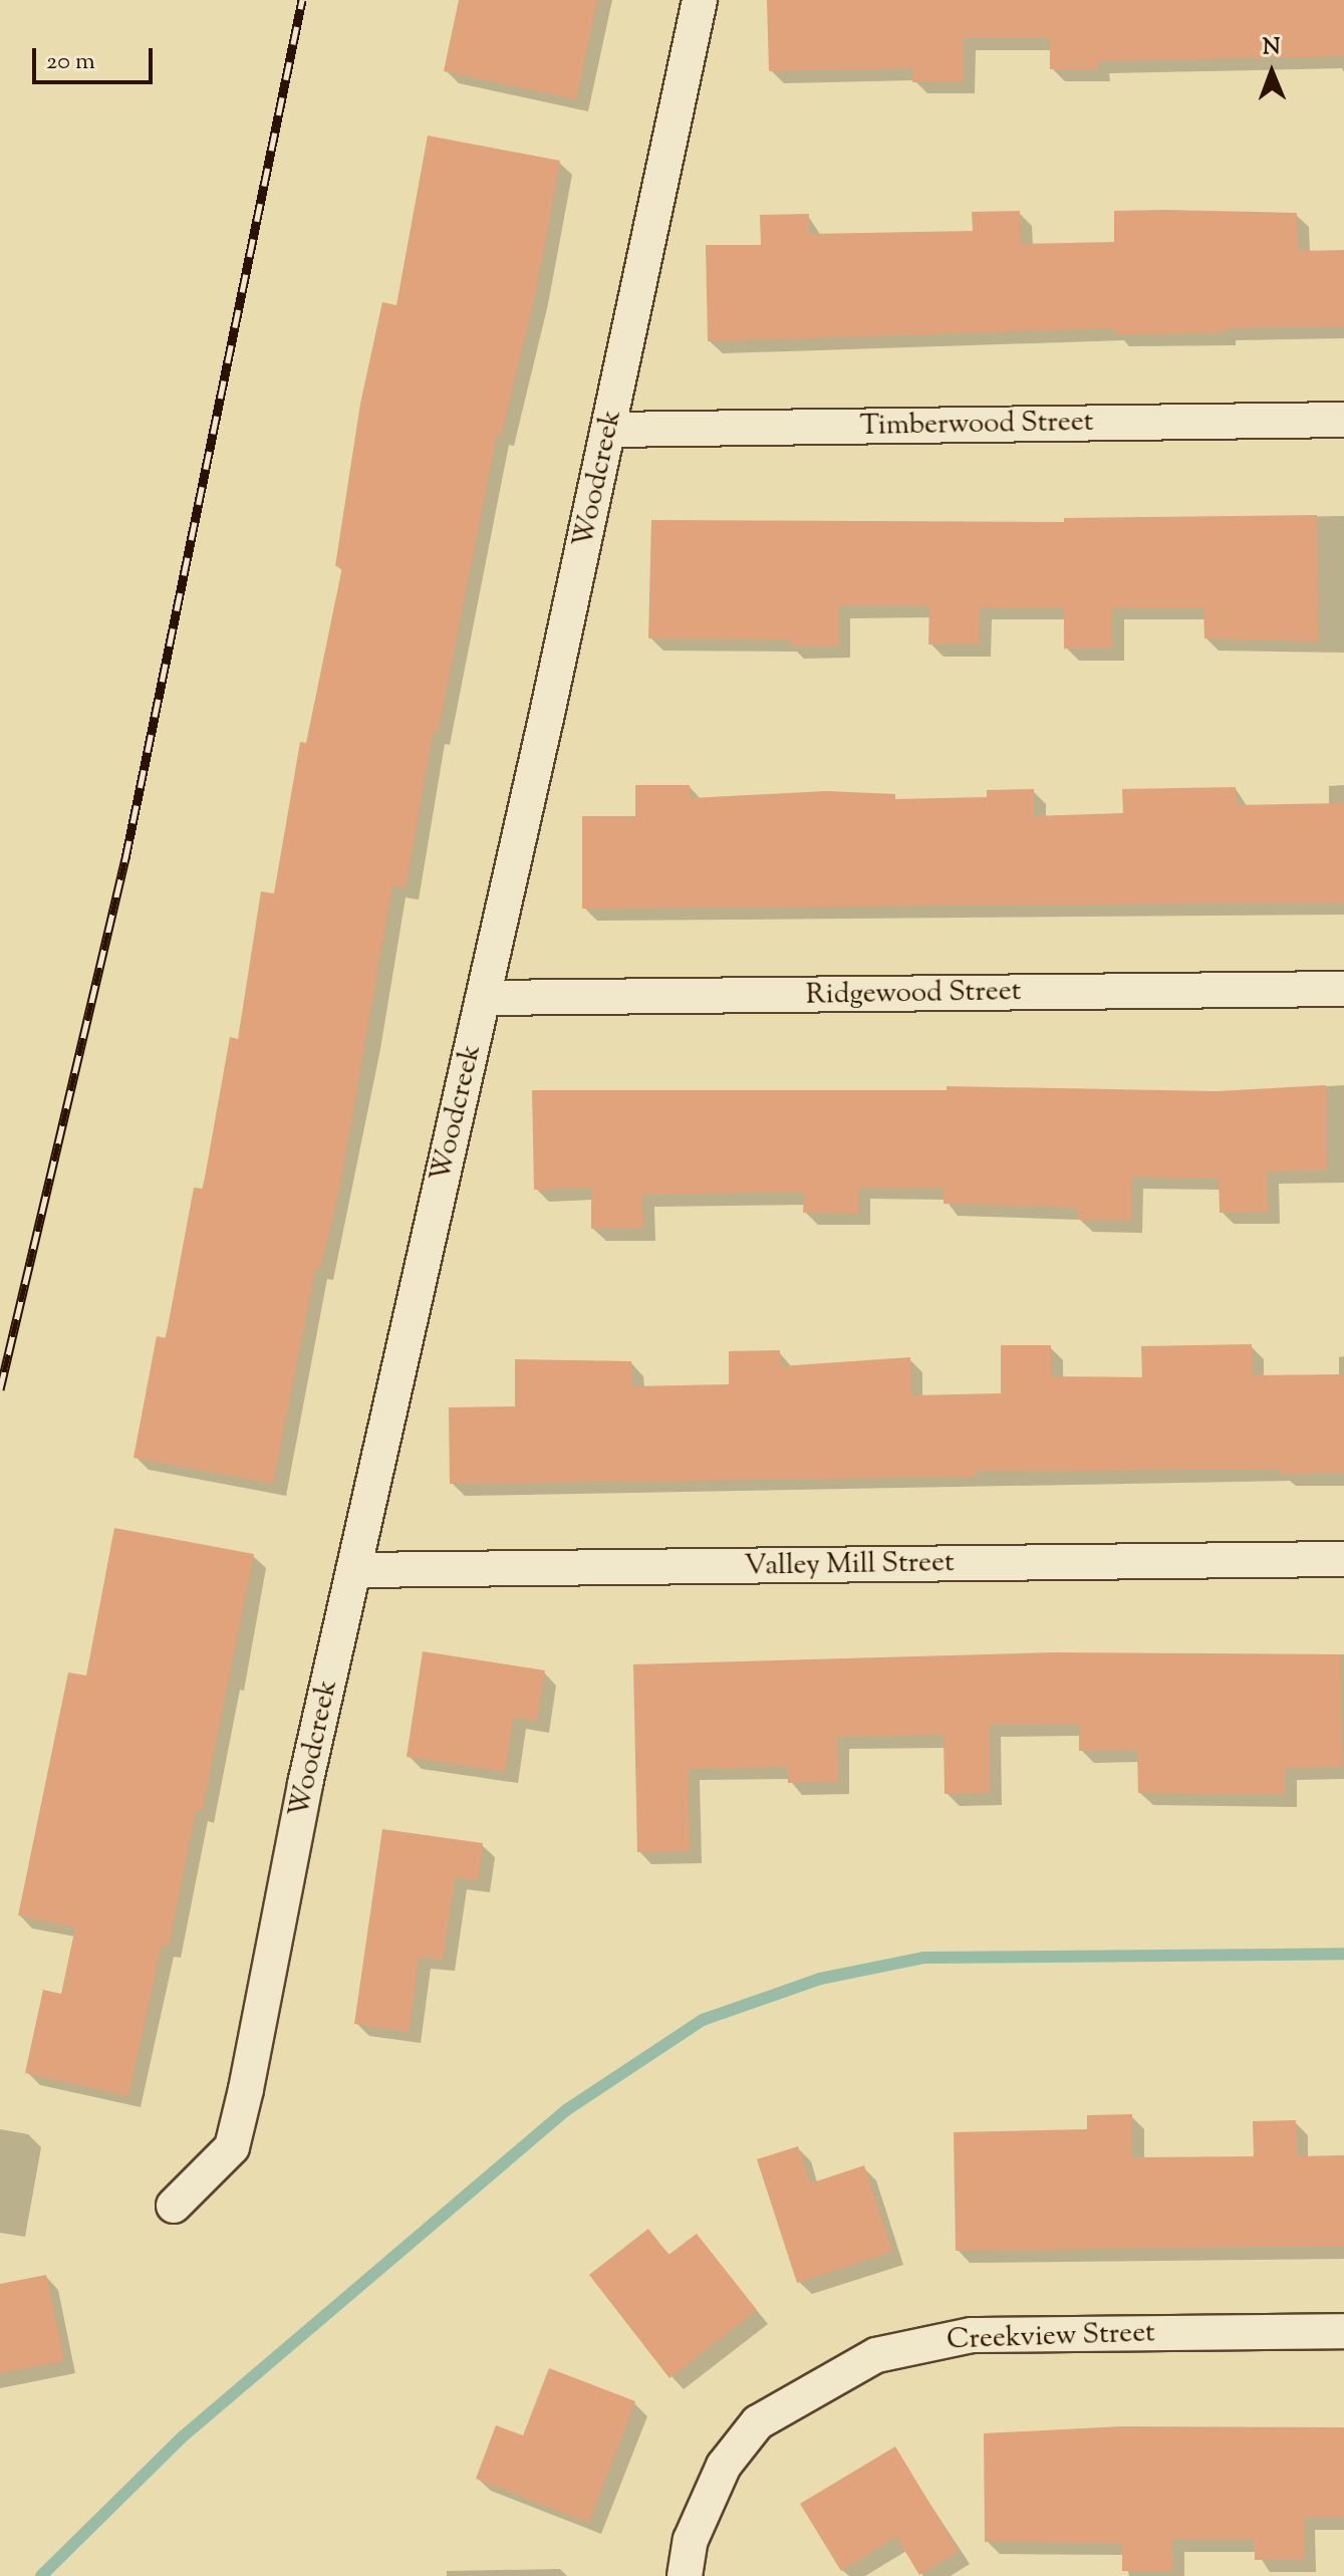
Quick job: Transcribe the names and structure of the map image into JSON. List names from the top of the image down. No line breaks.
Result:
{"streets":{"street":["Timberwood Street","Woodcreek","Ridgewood Street","Valley Mill Street","Creekview Street"]},"crossings":[["Timberwood Street","Woodcreek"],["Woodcreek","Ridgewood Street"],["Woodcreek","Valley Mill Street"]],"scale_bar":"20 m","north":"top"}
